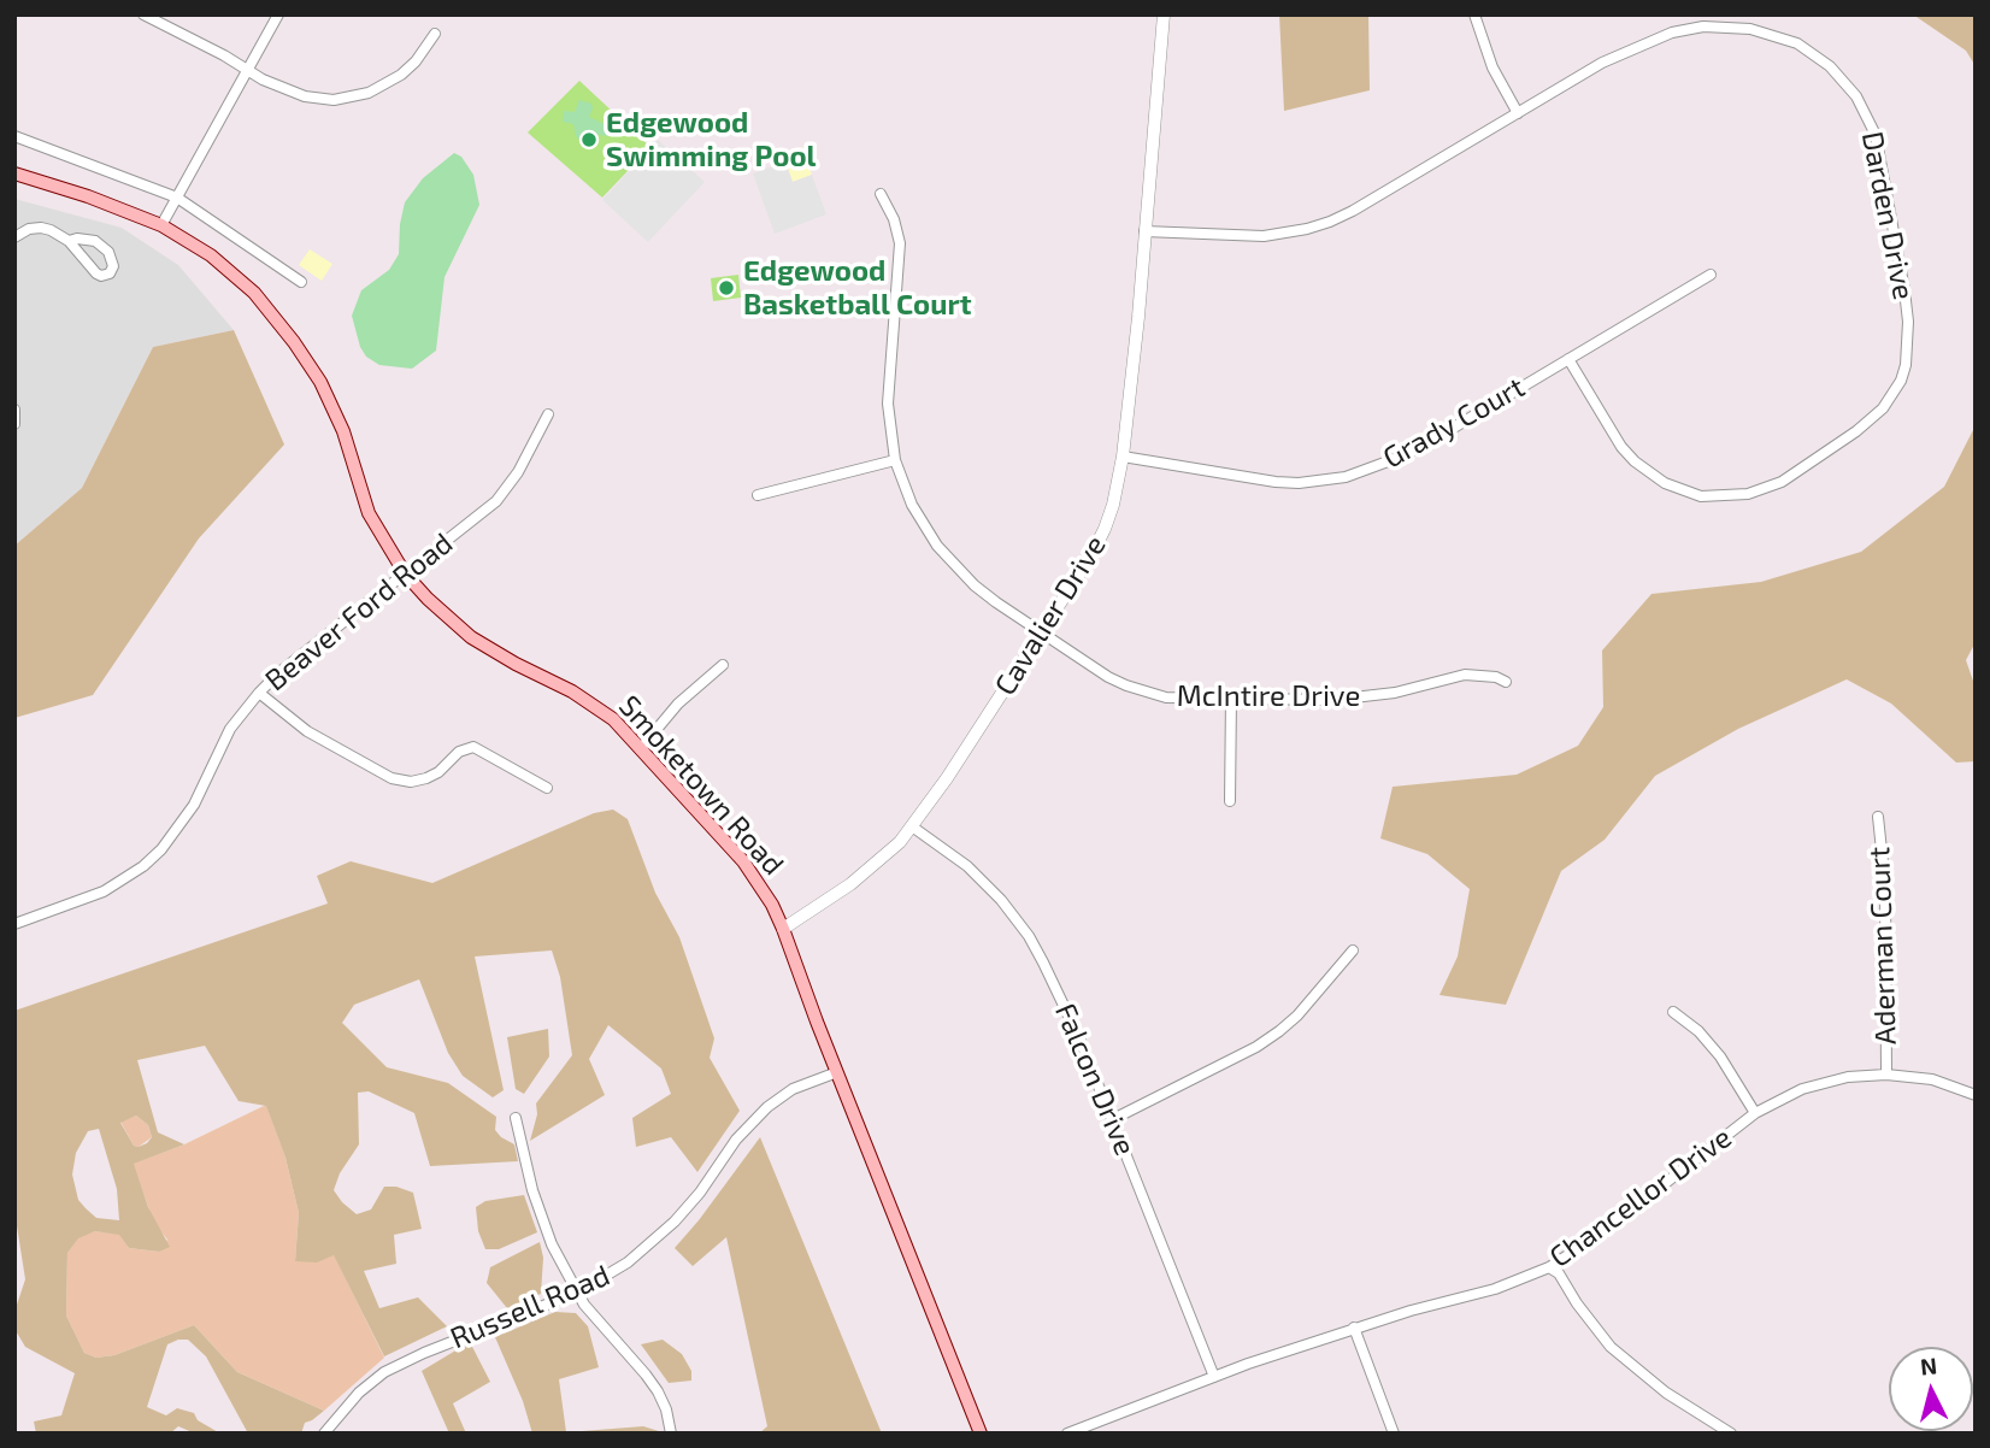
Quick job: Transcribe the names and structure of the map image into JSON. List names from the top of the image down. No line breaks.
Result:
{"streets":{"main road":["Smoketown Road"],"street":["Darden Drive","Grady Court","Beaver Ford Road","Cavalier Drive","McIntire Drive","Aderman Court","Falcon Drive","Chancellor Drive","Russell Road"]},"crossings":[["Darden Drive","Grady Court"],["Darden Drive","Cavalier Drive"],["Grady Court","Cavalier Drive"],["Beaver Ford Road","Smoketown Road"],["Cavalier Drive","McIntire Drive"],["Cavalier Drive","Smoketown Road"],["Cavalier Drive","Falcon Drive"],["Smoketown Road","Russell Road"],["Aderman Court","Chancellor Drive"],["Falcon Drive","Chancellor Drive"]],"places":["Edgewood Swimming Pool","Edgewood Basketball Court"],"north":"top"}
